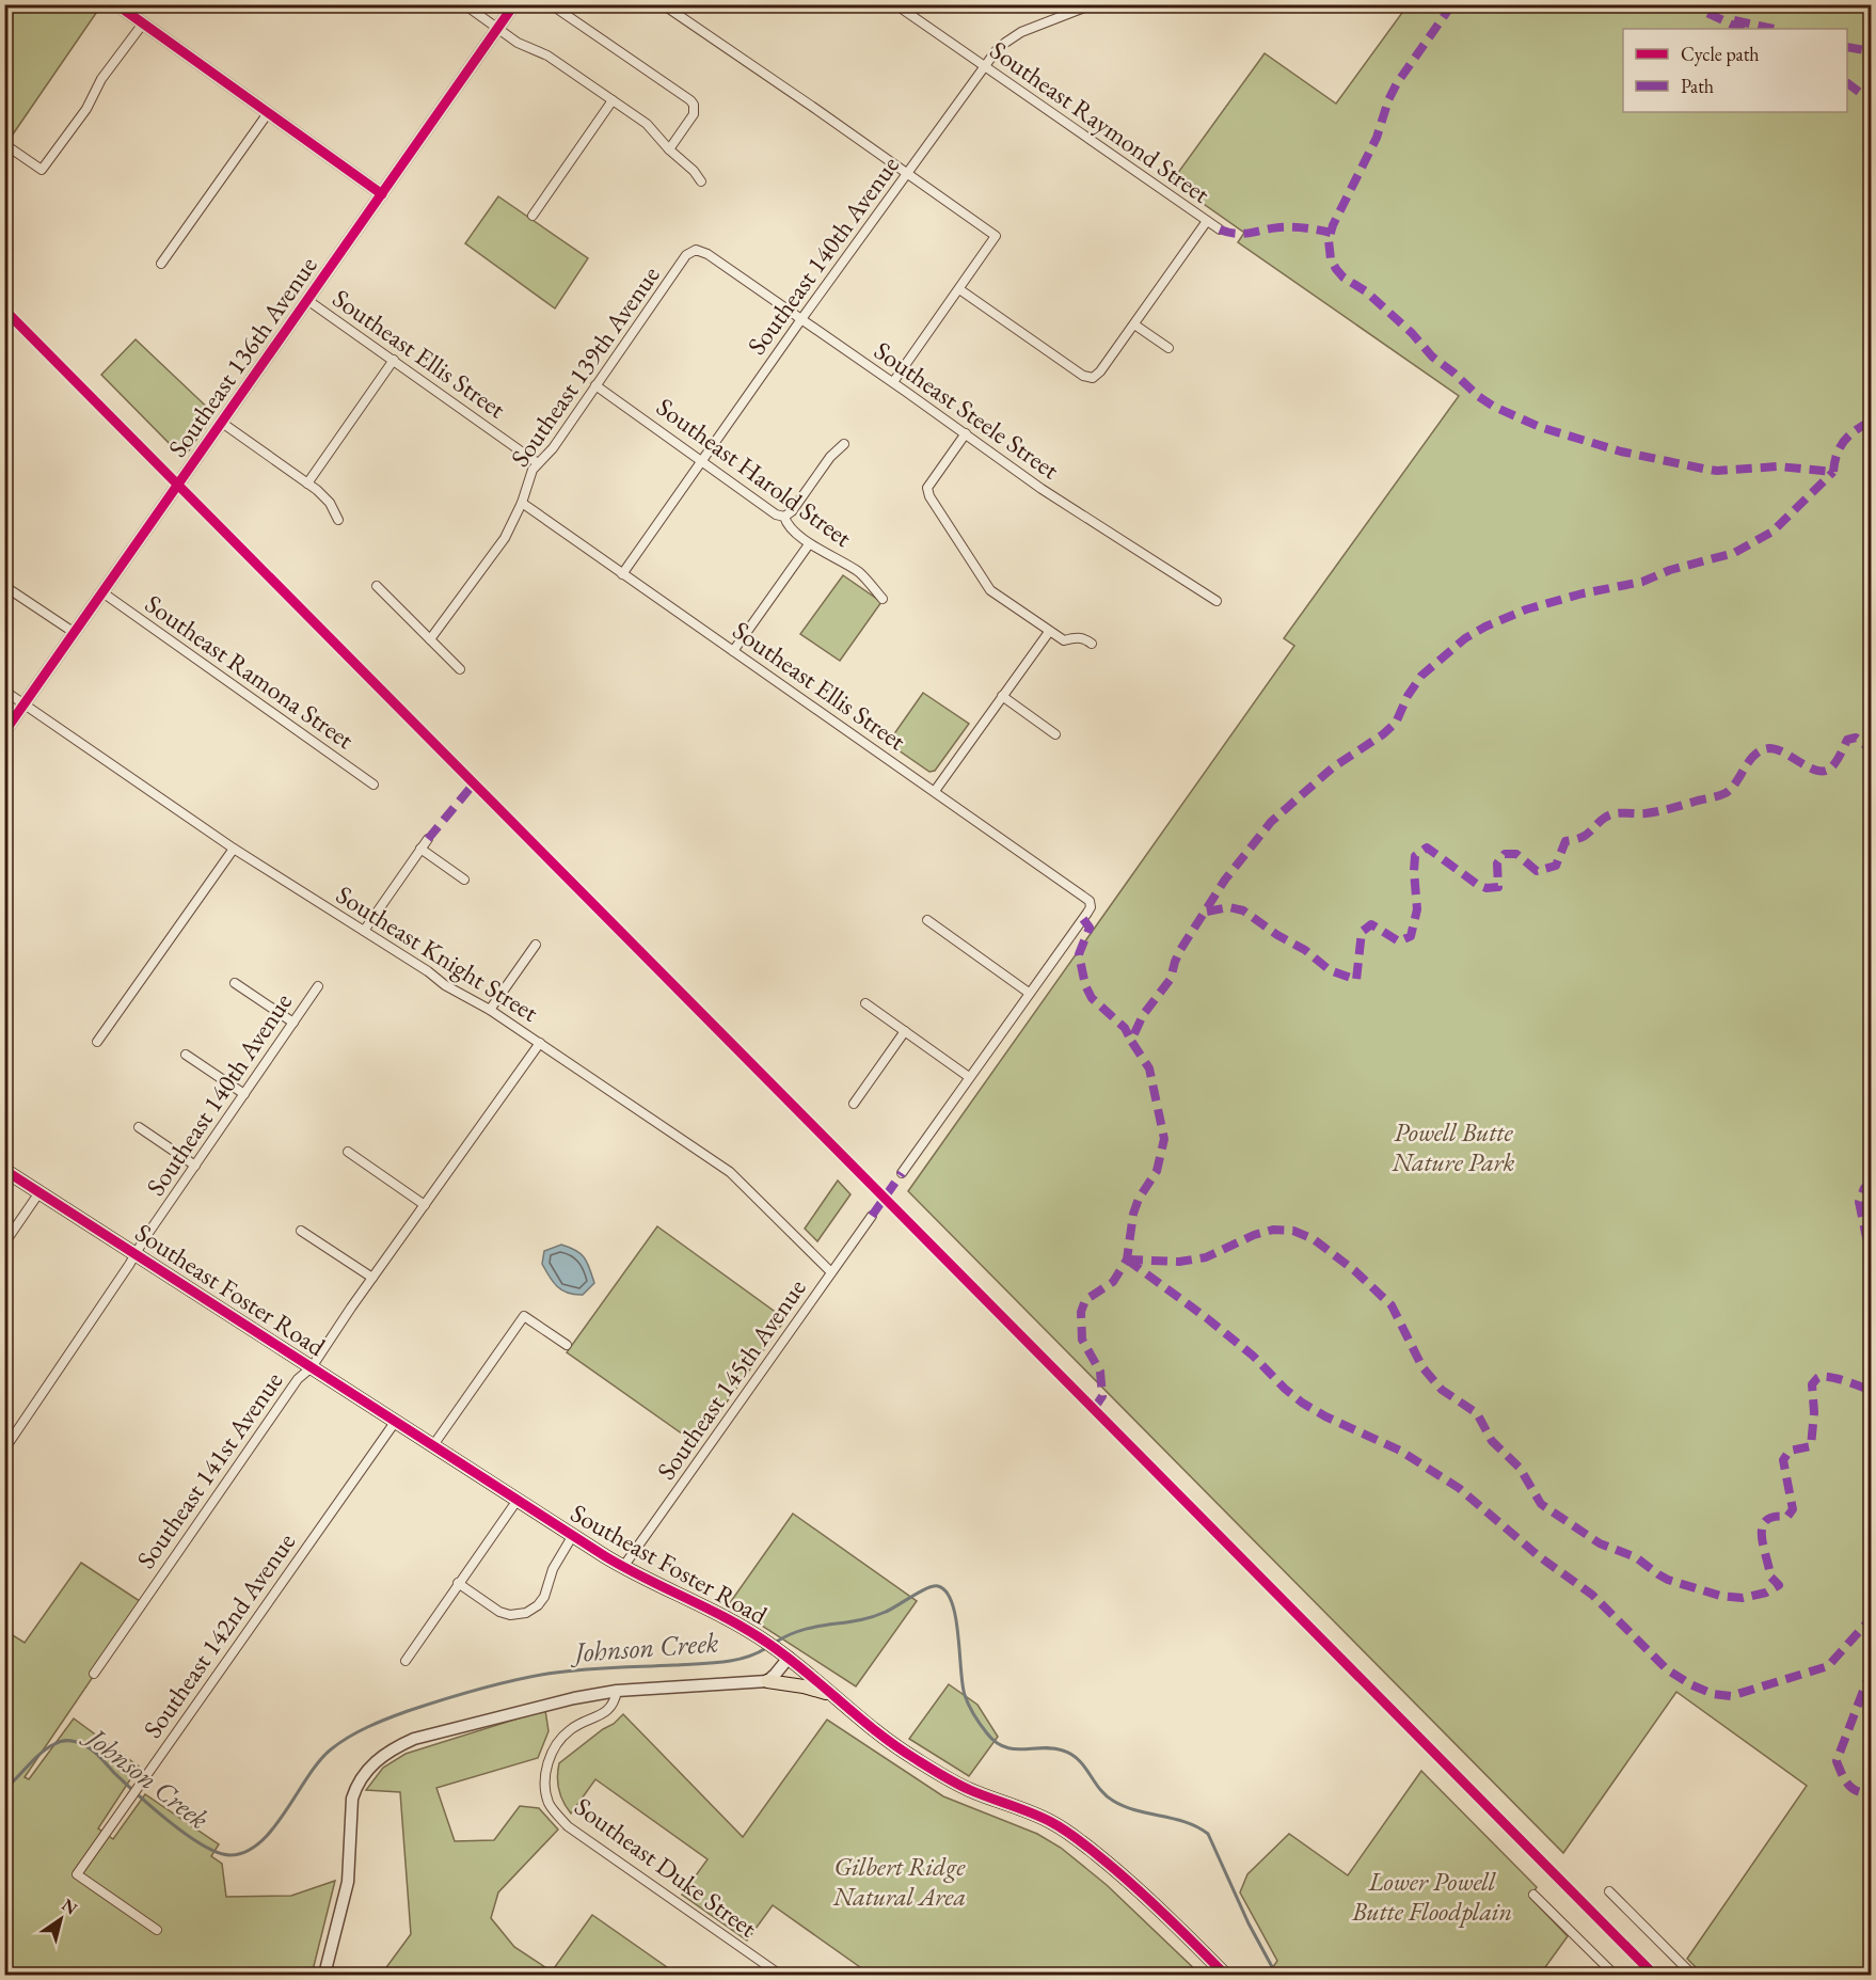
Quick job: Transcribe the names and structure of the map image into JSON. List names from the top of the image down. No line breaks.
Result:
{"streets":{"main road":["Southeast Foster Road"],"street":["Southeast Raymond Street","Southeast 140th Avenue","Southeast Ellis Street","Southeast 136th Avenue","Southeast 139th Avenue","Southeast Steele Street","Southeast Harold Street","Southeast Ramona Street","Southeast Knight Street","Southeast 145th Avenue","Southeast 141st Avenue","Southeast 142nd Avenue","Southeast Duke Street"]},"crossings":[["Southeast Raymond Street","Southeast 140th Avenue"],["Southeast 140th Avenue","Southeast Ellis Street"],["Southeast 140th Avenue","Southeast Steele Street"],["Southeast 140th Avenue","Southeast Harold Street"],["Southeast 140th Avenue","Southeast Foster Road"],["Southeast Ellis Street","Southeast 136th Avenue"],["Southeast Ellis Street","Southeast 139th Avenue"],["Southeast 136th Avenue","Southeast Ramona Street"],["Southeast 136th Avenue","Southeast Knight Street"],["Southeast 139th Avenue","Southeast Steele Street"],["Southeast 139th Avenue","Southeast Harold Street"],["Southeast Knight Street","Southeast 145th Avenue"],["Southeast Knight Street","Southeast 141st Avenue"],["Southeast Foster Road","Southeast 145th Avenue"],["Southeast Foster Road","Southeast 141st Avenue"],["Southeast Foster Road","Southeast 142nd Avenue"]],"water":["Johnson Creek"],"parks":["Powell Butte Nature Park","Gilbert Ridge Natural Area","Lower Powell Butte Floodplain"],"legend":["Cycle path","Path"],"north":"top right"}
